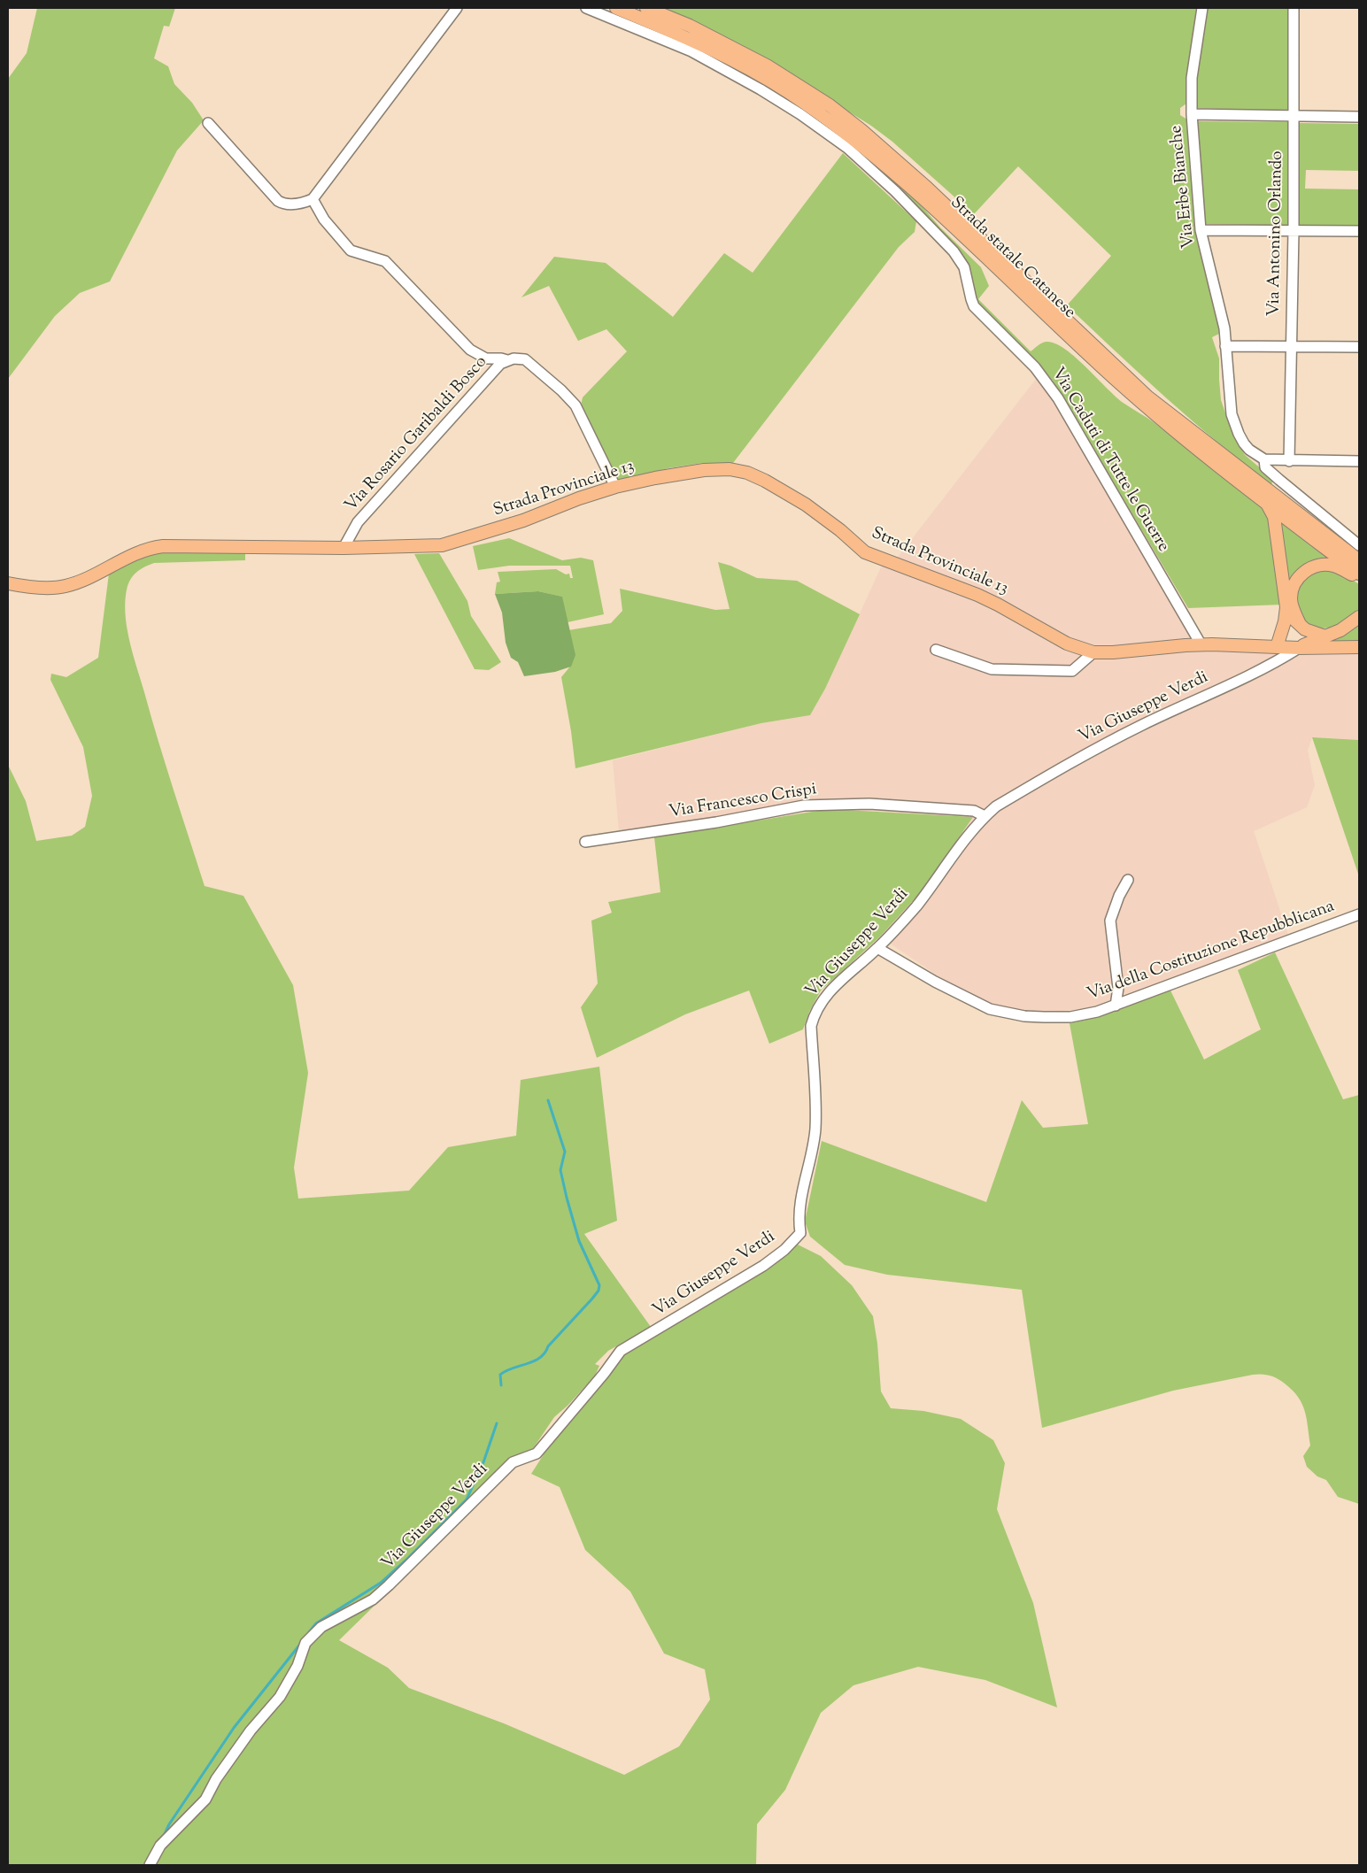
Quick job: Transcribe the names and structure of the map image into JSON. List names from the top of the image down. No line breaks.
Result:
{"streets":{"main road":["Strada statale Catanese","Strada Provinciale 13"],"street":["Via Erbe Bianche","Via Antonino Orlando","Via Rosario Garibaldi Bosco","Via Caduti di Tutte le Guerre","Via Giuseppe Verdi","Via Francesco Crispi","Via della Costituzione Repubblicana"]},"crossings":[["Via Rosario Garibaldi Bosco","Strada Provinciale 13"],["Via Caduti di Tutte le Guerre","Strada Provinciale 13"],["Strada Provinciale 13","Via Giuseppe Verdi"],["Via Giuseppe Verdi","Via Francesco Crispi"],["Via Giuseppe Verdi","Via della Costituzione Repubblicana"]]}
